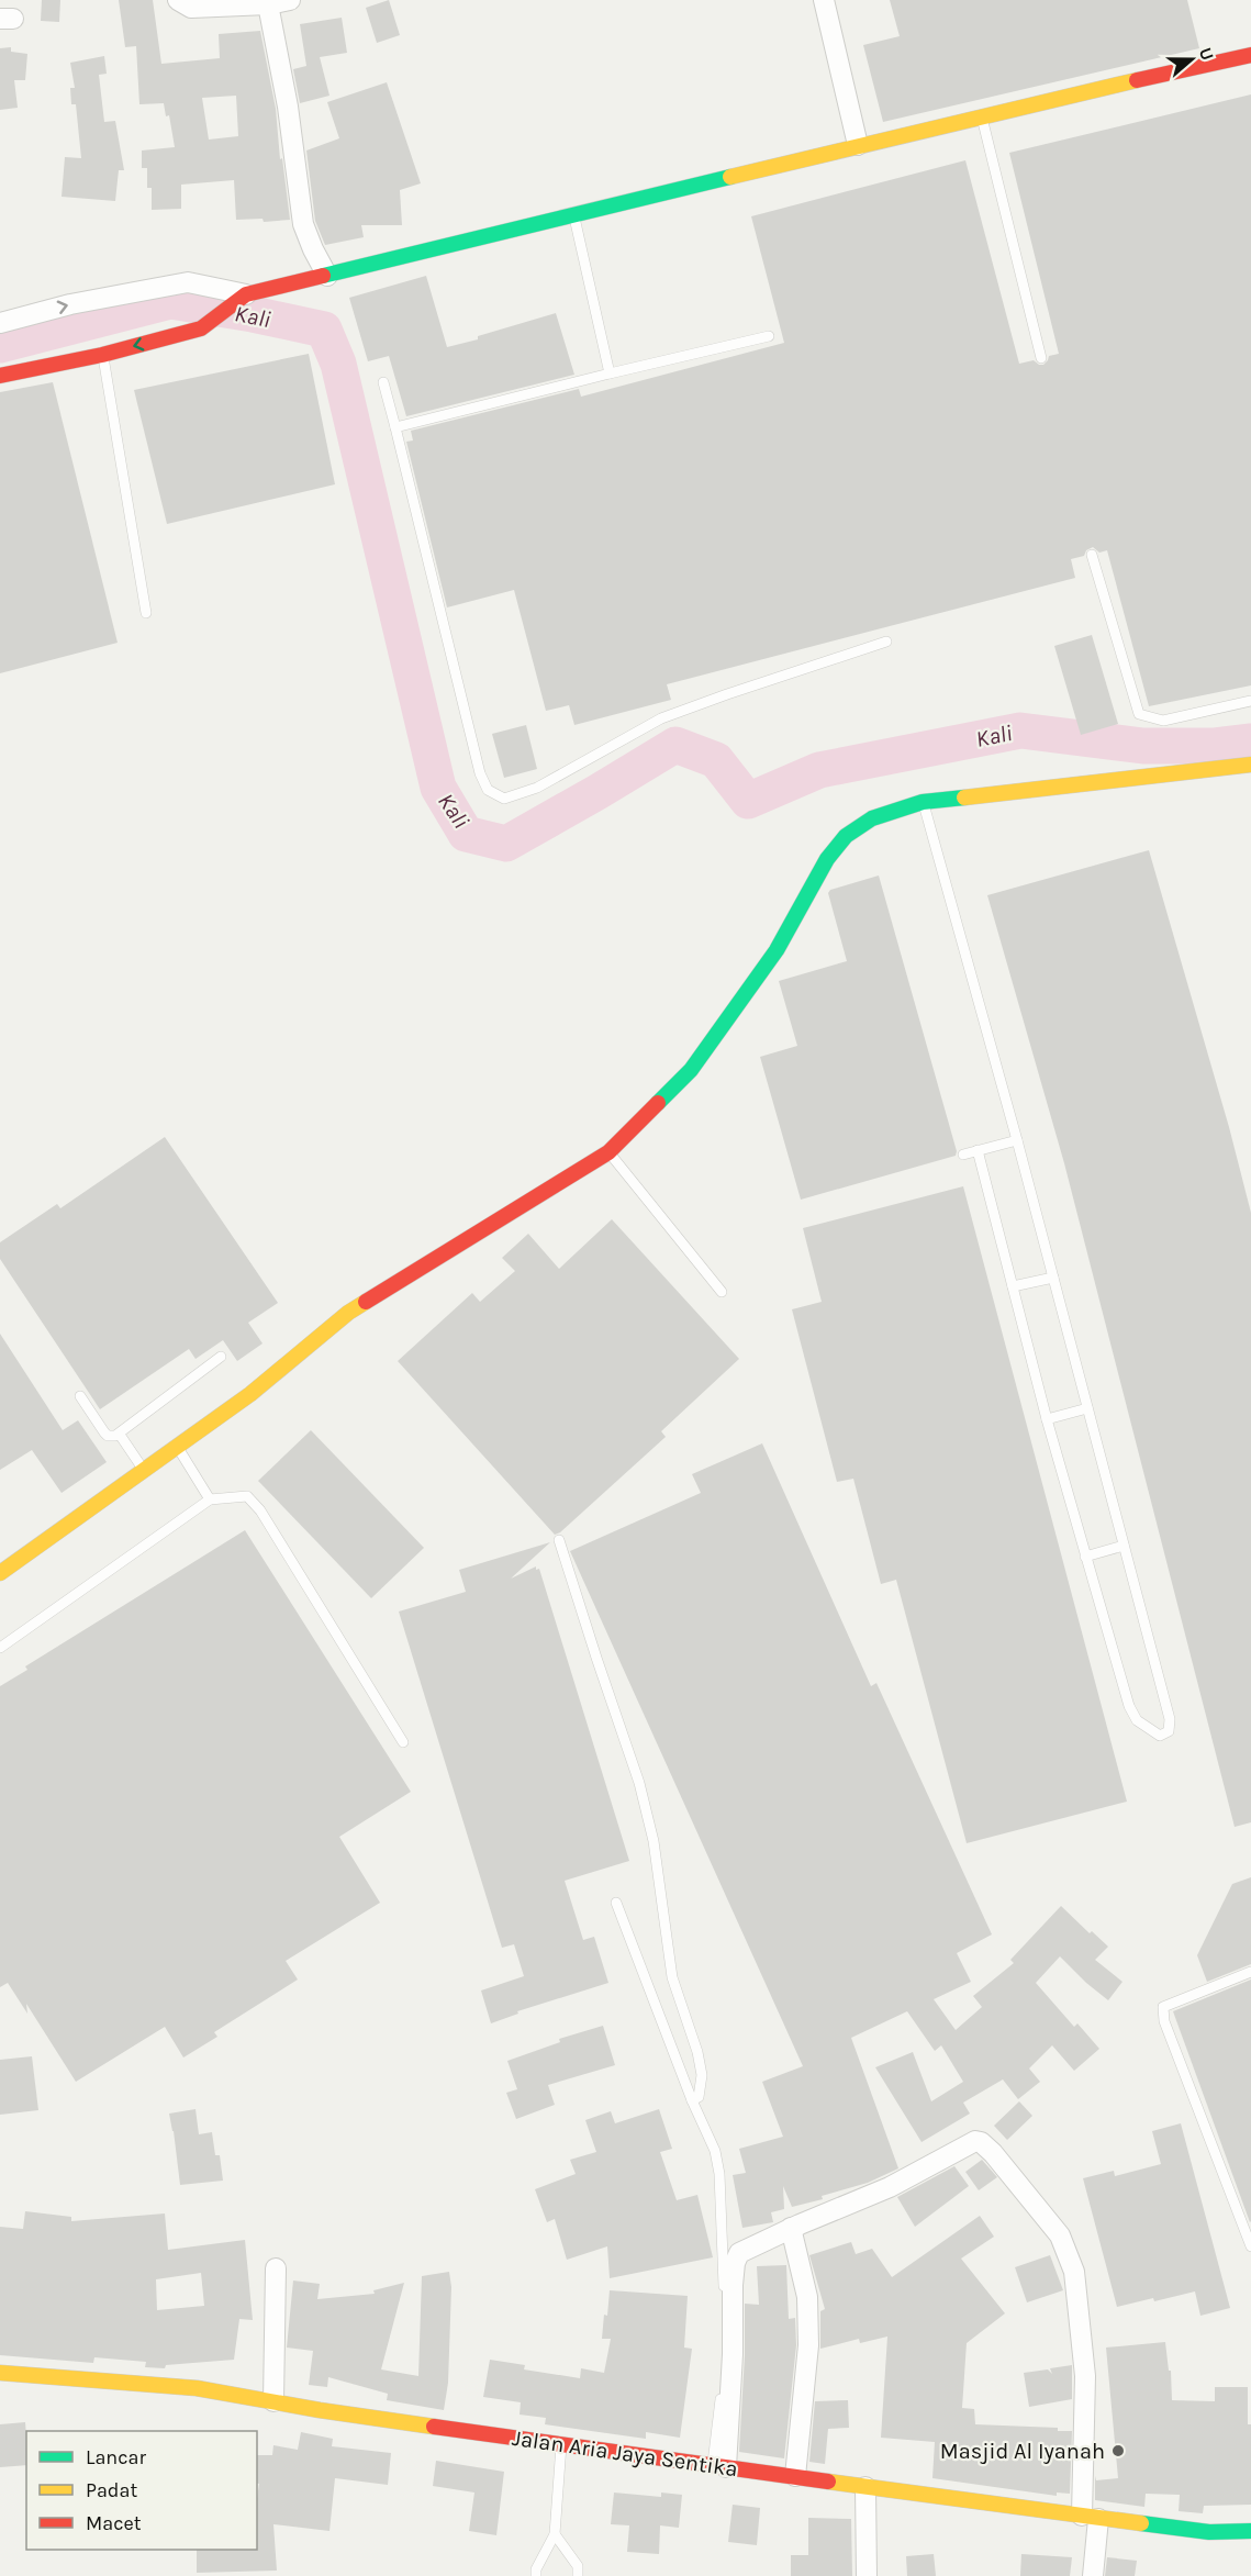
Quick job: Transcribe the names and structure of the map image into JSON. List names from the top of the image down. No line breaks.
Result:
{"streets":{"street":["Jalan Aria Jaya Sentika"]},"water":["Kali"],"places":["Masjid Al Iyanah"],"legend":["Lancar","Padat","Macet"],"north":"right"}
